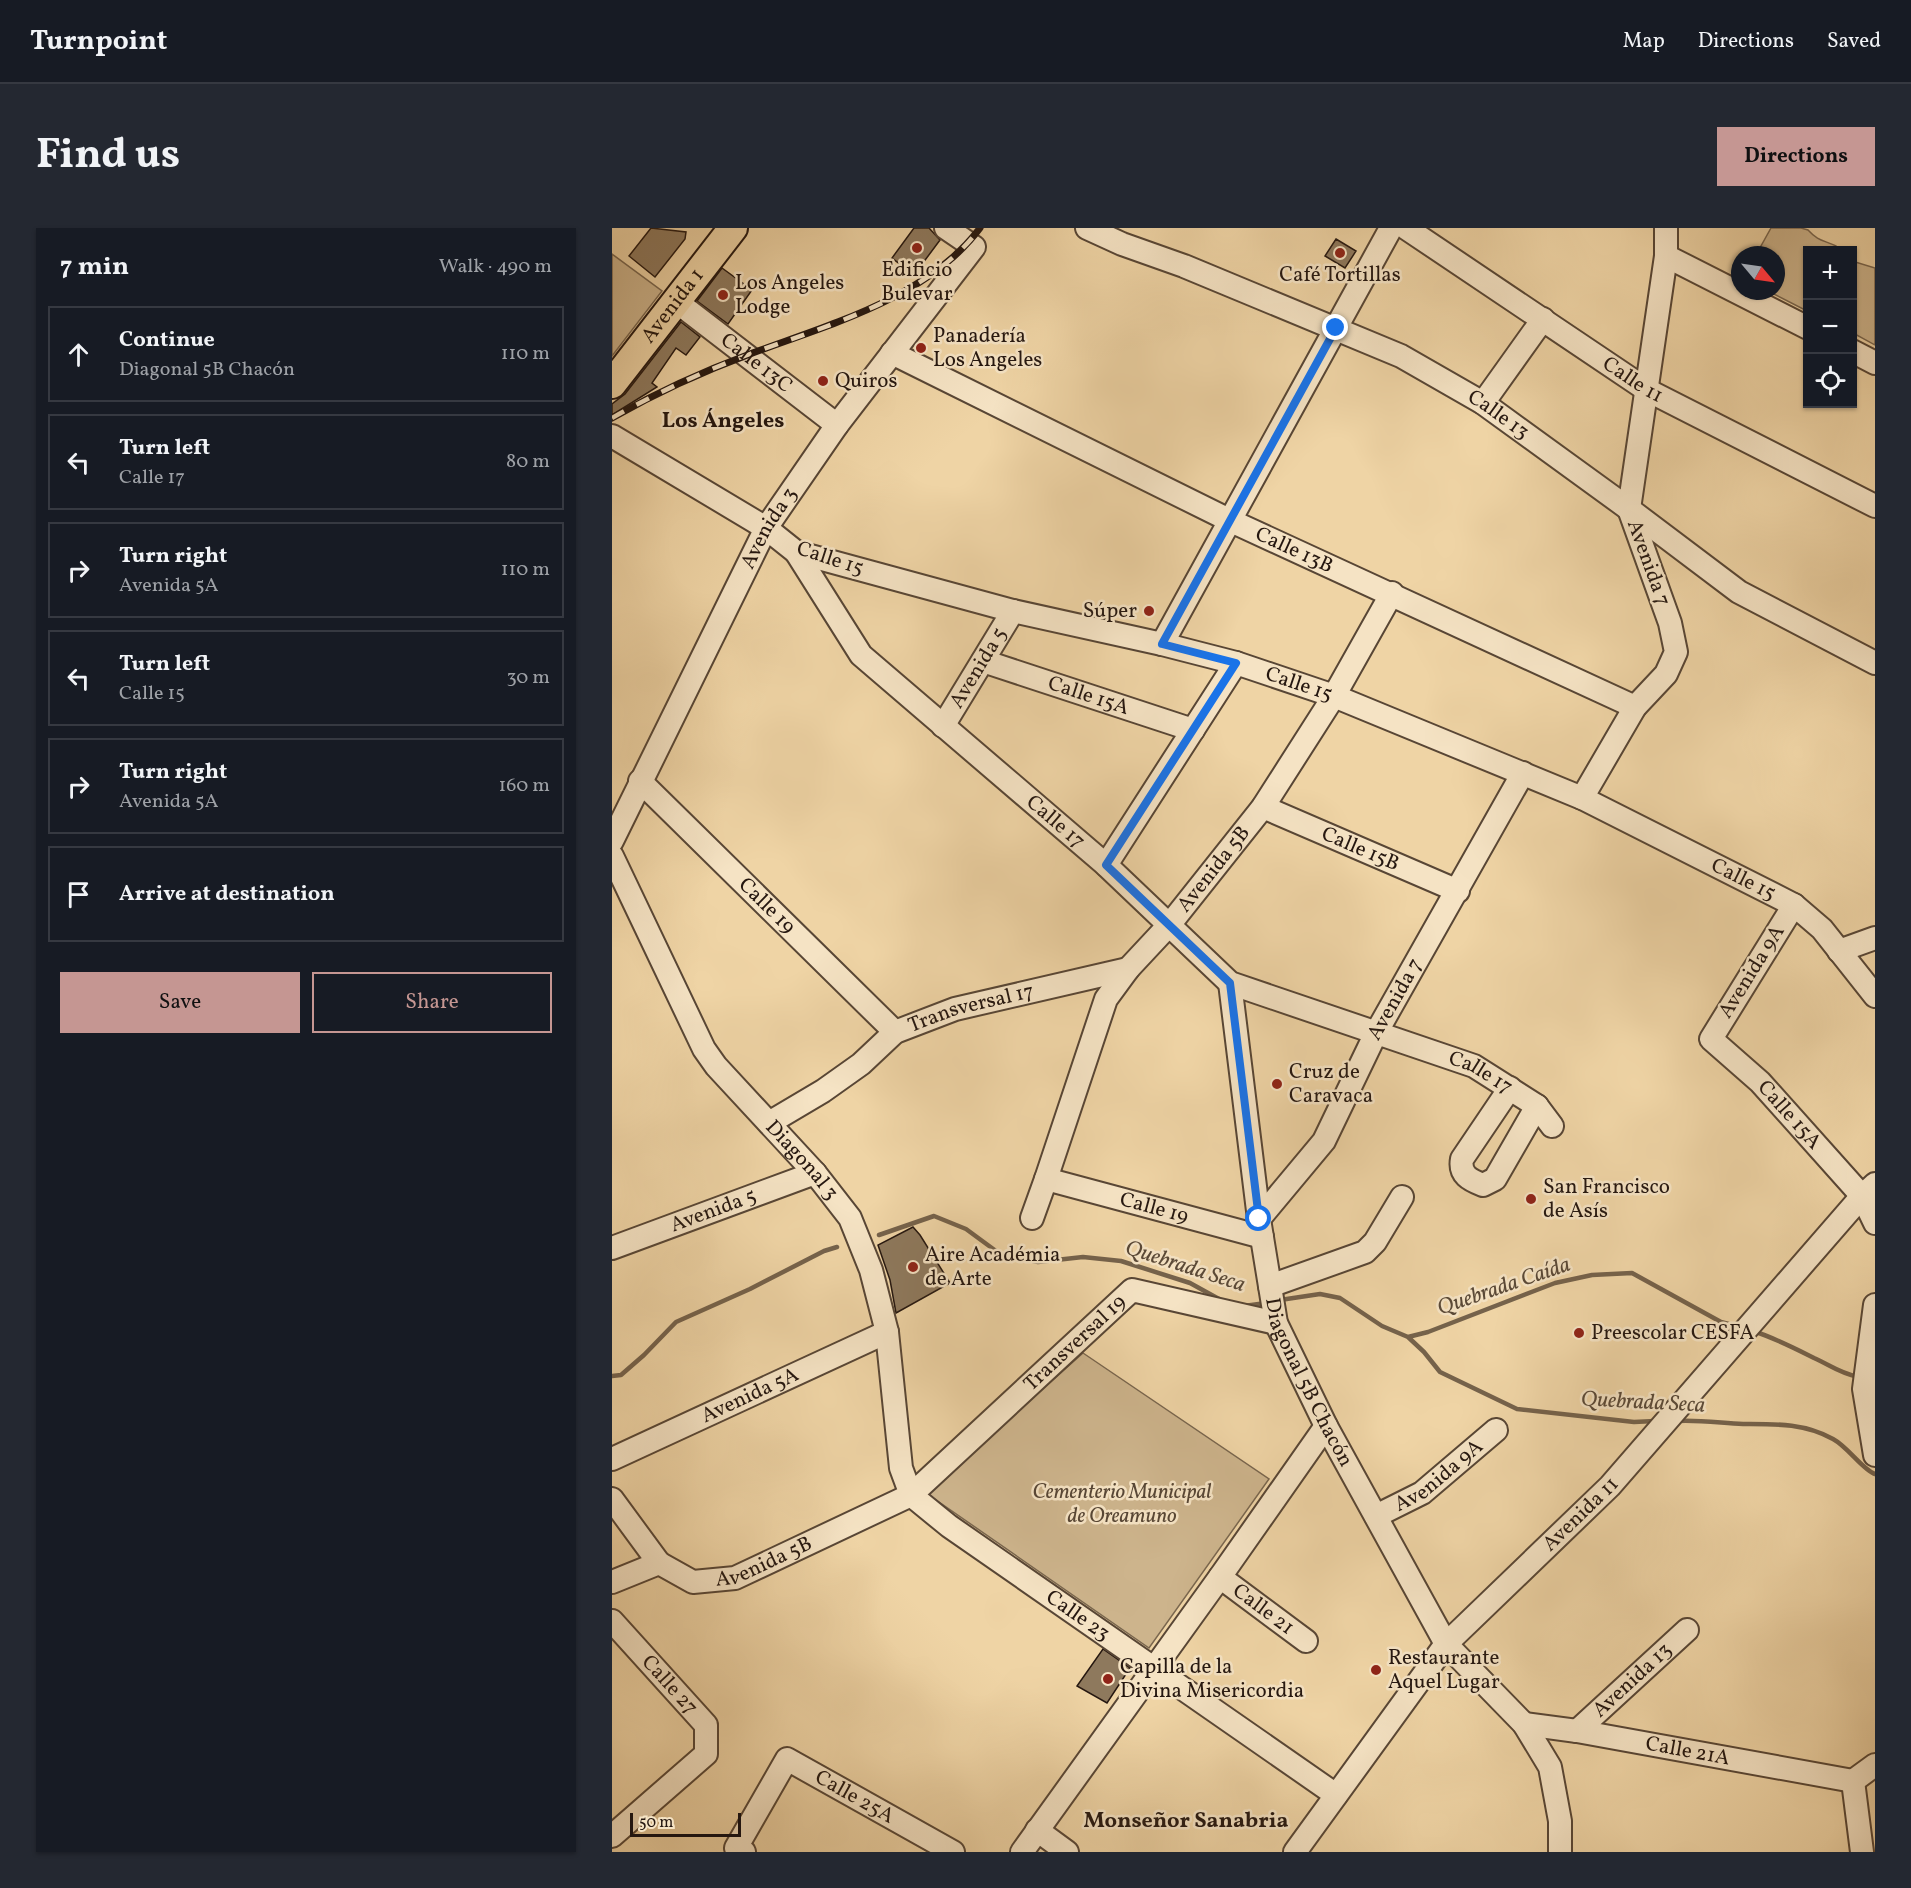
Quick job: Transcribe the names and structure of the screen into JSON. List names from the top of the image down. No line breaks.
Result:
{"streets":{"main road":["Avenida 1"],"street":["Calle 13C","Calle 11","Calle 13","Avenida 3","Calle 13B","Calle 15","Avenida 7","Avenida 5","Calle 15A","Calle 17","Calle 15B","Avenida 5B","Calle 19","Avenida 9A","Transversal 17","Diagonal 3","Transversal 19","Diagonal 5B Chacón","Avenida 5A","Avenida 11","Calle 21","Calle 23","Avenida 13","Calle 27","Calle 21A","Calle 25A"]},"crossings":[["Avenida 1","Calle 13C"],["Calle 13C","Avenida 3"],["Calle 11","Avenida 7"],["Calle 13","Avenida 7"],["Avenida 3","Calle 13B"],["Avenida 3","Calle 15"],["Avenida 3","Calle 19"],["Calle 13B","Avenida 7"],["Calle 13B","Avenida 5B"],["Calle 15","Avenida 7"],["Calle 15","Avenida 5"],["Calle 15","Calle 17"],["Calle 15","Avenida 5B"],["Calle 15","Avenida 9A"],["Avenida 7","Calle 17"],["Avenida 7","Calle 15B"],["Avenida 7","Calle 19"],["Avenida 7","Diagonal 5B Chacón"],["Avenida 5","Calle 15A"],["Avenida 5","Calle 17"],["Avenida 5","Diagonal 3"],["Calle 15A","Avenida 9A"],["Calle 15A","Avenida 11"],["Calle 17","Avenida 5B"],["Calle 17","Diagonal 5B Chacón"],["Calle 15B","Avenida 5B"],["Avenida 5B","Calle 19"],["Avenida 5B","Transversal 17"],["Avenida 5B","Diagonal 3"],["Avenida 5B","Transversal 19"],["Avenida 5B","Calle 23"],["Calle 19","Transversal 17"],["Calle 19","Diagonal 5B Chacón"],["Avenida 9A","Diagonal 5B Chacón"],["Transversal 17","Diagonal 3"],["Diagonal 3","Transversal 19"],["Diagonal 3","Avenida 5A"],["Diagonal 3","Calle 23"],["Transversal 19","Diagonal 5B Chacón"],["Transversal 19","Calle 23"],["Diagonal 5B Chacón","Avenida 11"],["Diagonal 5B Chacón","Calle 21A"],["Avenida 11","Calle 23"],["Avenida 13","Calle 21A"]],"districts":["Los Ángeles","Monseñor Sanabria"],"water":["Quebrada Seca","Quebrada Caída"],"parks":["Cementerio Municipal de Oreamuno"],"places":["Edificio Bulevar","Café Tortillas","Los Angeles Lodge","Panadería Los Angeles","Quiros","Súper","Cruz de Caravaca","San Francisco de Asís","Aire Académia de Arte","Preescolar CESFA","Restaurante Aquel Lugar","Capilla de la Divina Misericordia"],"scale_bar":"50 m","north":"bottom right","page":{"header":"Turnpoint","nav":["Map","Directions","Saved"],"title":"Find us","buttons":["Directions",["Save","Share"]],"heading":["7 min","Walk · 490 m"],"map_buttons":["+","−"],"list":[["Continue","Diagonal 5B Chacón","110 m"],["Turn left","Calle 17","80 m"],["Turn right","Avenida 5A","110 m"],["Turn left","Calle 15","30 m"],["Turn right","Avenida 5A","160 m"],"Arrive at destination"],"scale":"50 m"}}
